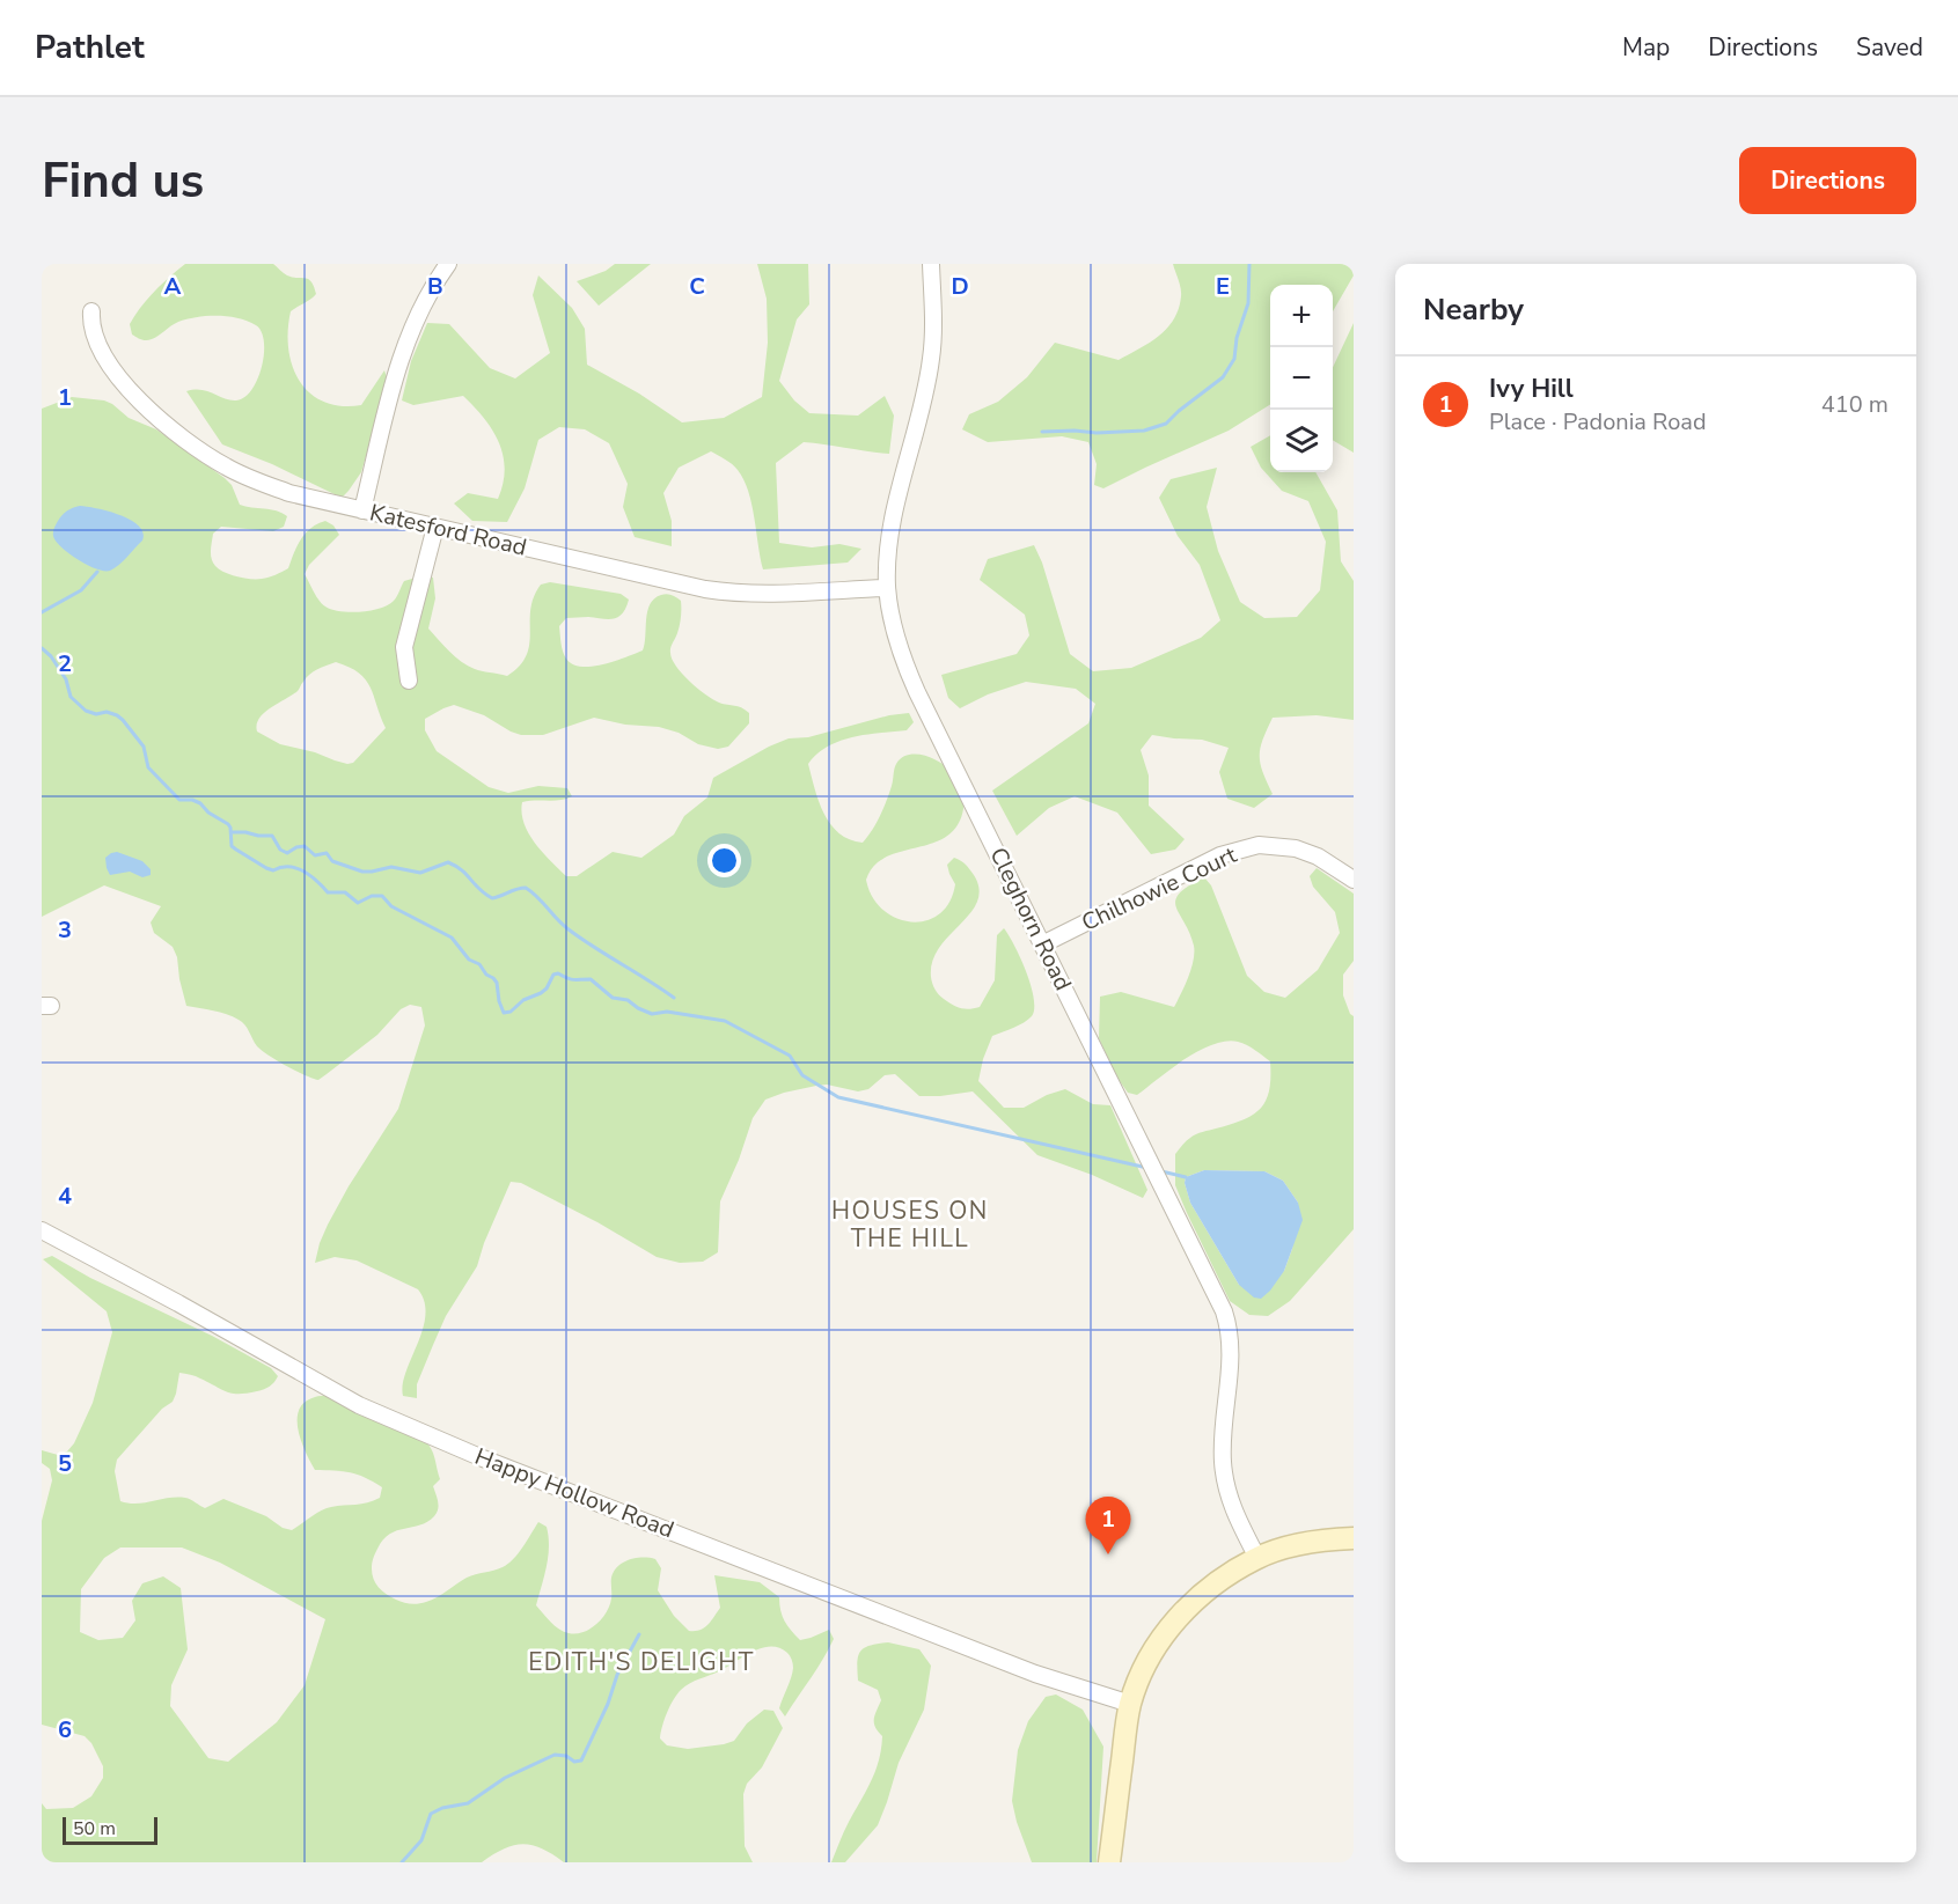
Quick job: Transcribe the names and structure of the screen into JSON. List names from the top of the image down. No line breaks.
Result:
{"streets":{"street":["Katesford Road","Chilhowie Court","Cleghorn Road","Happy Hollow Road"]},"crossings":[["Katesford Road","Cleghorn Road"],["Chilhowie Court","Cleghorn Road"]],"districts":["HOUSES ON THE HILL","EDITH'S DELIGHT"],"scale_bar":"50 m","page":{"header":"Pathlet","nav":["Map","Directions","Saved"],"buttons":"Directions","title":"Find us","heading":"Nearby","map_buttons":["+","−"],"list":[{"mark":"1","name":"Ivy Hill","note":"Place · Padonia Road","value":"410 m"}],"pins":"1","scale":"50 m"},"grid":{"columns":["A","B","C","D","E"],"rows":["1","2","3","4","5","6"]}}
